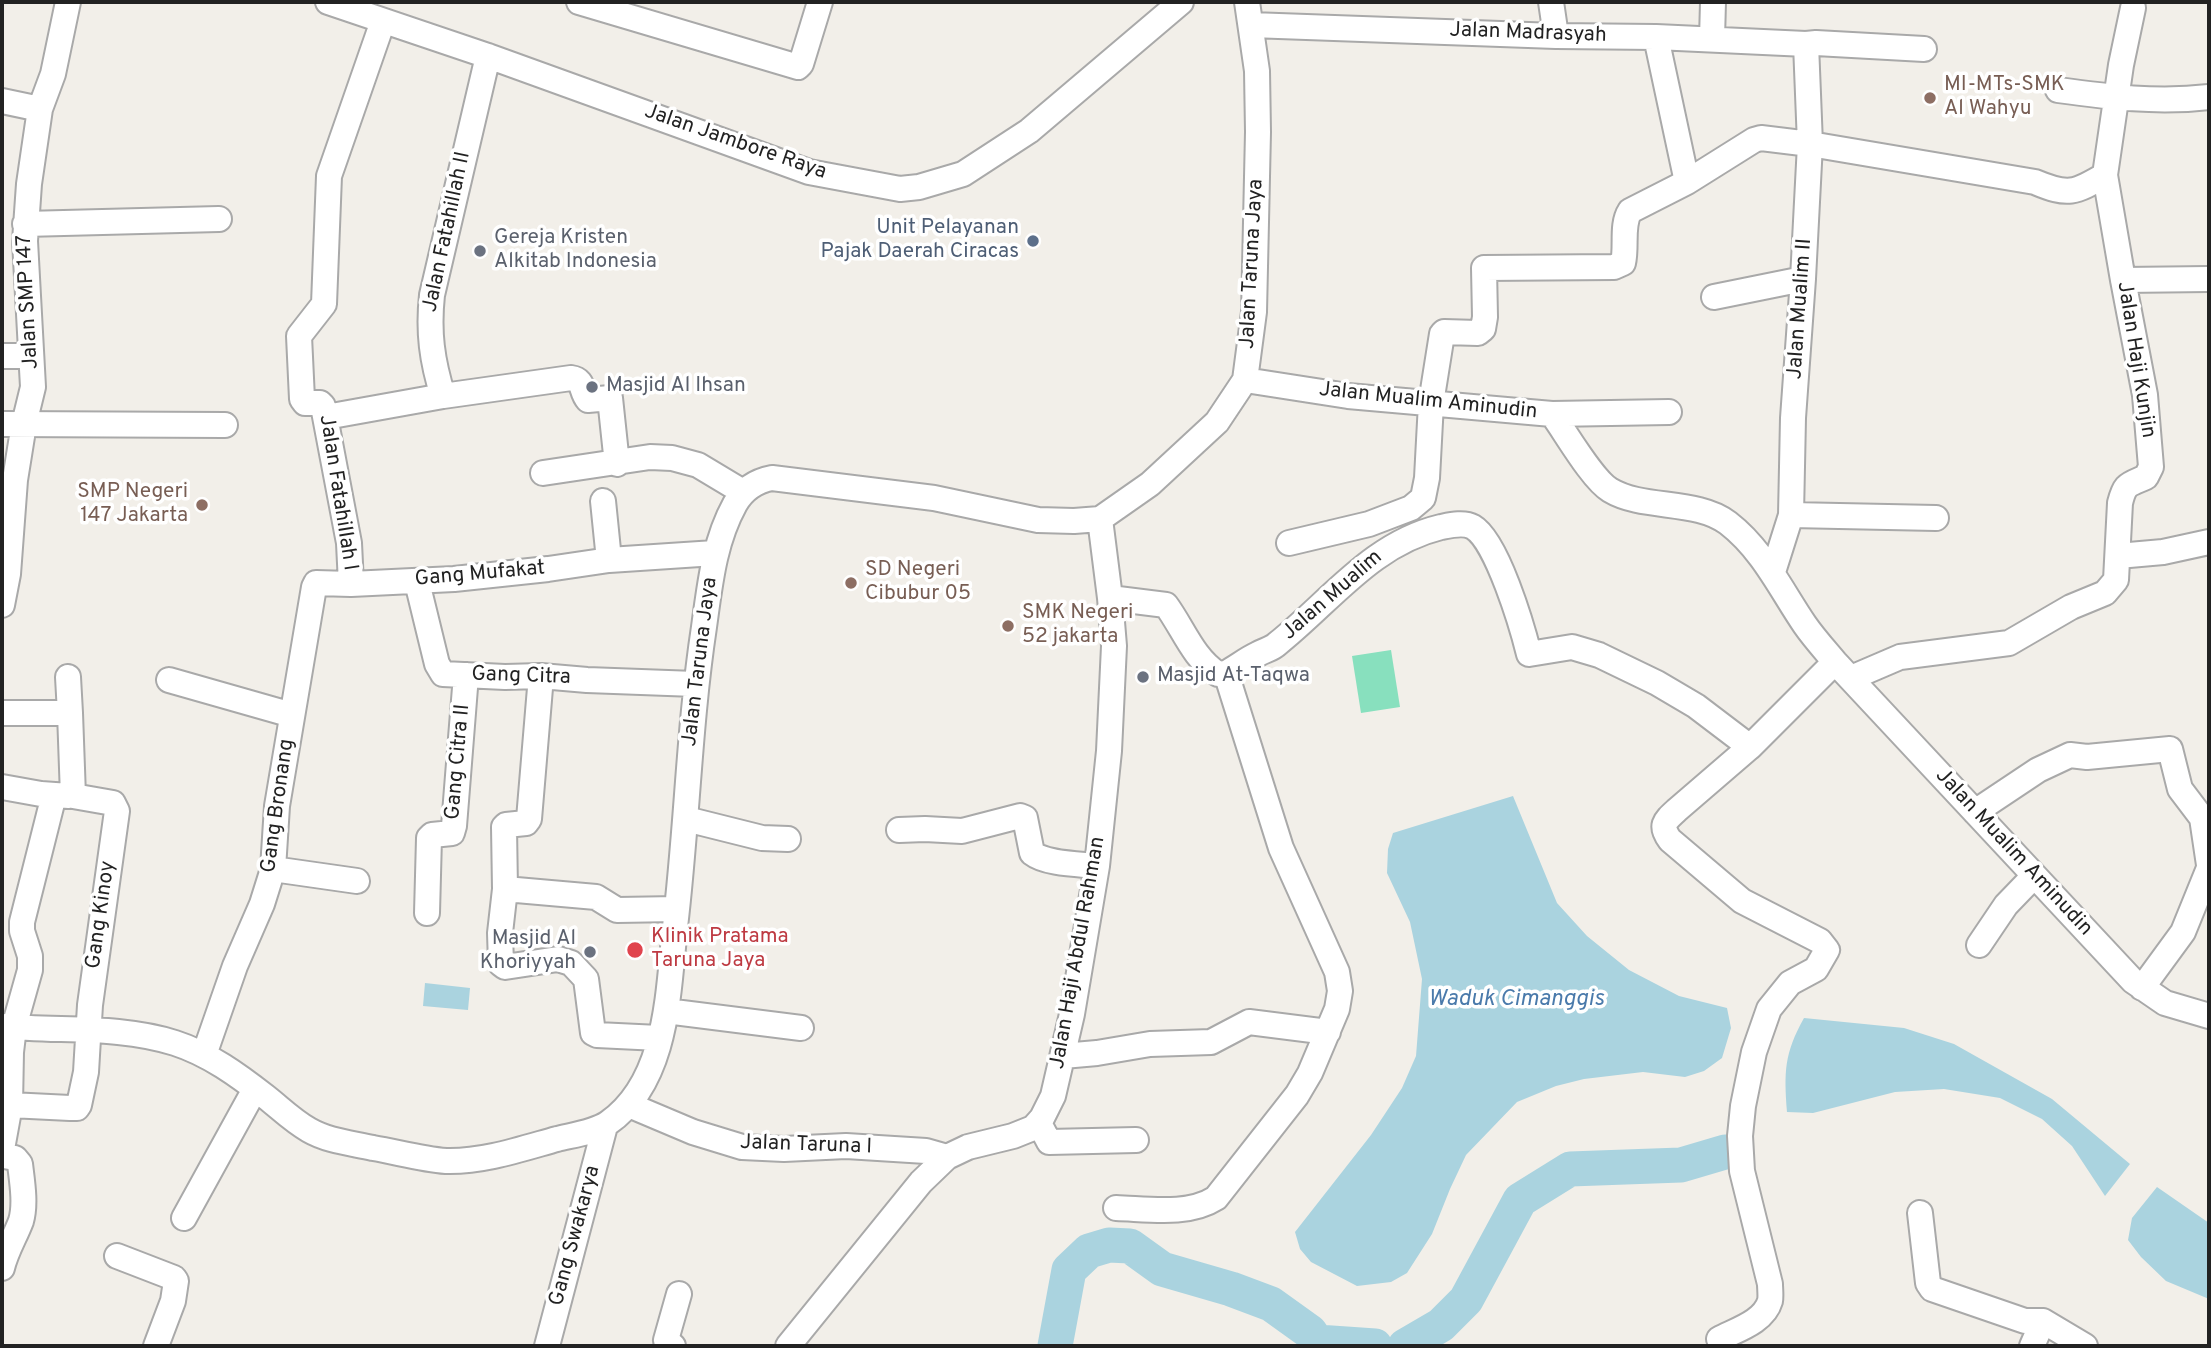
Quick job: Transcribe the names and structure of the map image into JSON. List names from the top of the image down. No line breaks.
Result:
{"streets":{"street":["Jalan Madrasyah","Jalan Jambore Raya","Jalan Fatahillah II","Jalan Taruna Jaya","Jalan SMP 147","Jalan Mualim II","Jalan Haji Kunjin","Jalan Mualim Aminudin","Jalan Fatahillah I","Gang Mufakat","Jalan Mualim","Gang Citra","Gang Citra II","Gang Bronang","Gang Kinoy","Jalan Haji Abdul Rahman","Jalan Taruna I","Gang Swakarya"]},"crossings":[["Jalan Madrasyah","Jalan Taruna Jaya"],["Jalan Madrasyah","Jalan Mualim II"],["Jalan Jambore Raya","Jalan Fatahillah II"],["Jalan Jambore Raya","Jalan Fatahillah I"],["Jalan Taruna Jaya","Jalan Mualim Aminudin"],["Jalan Taruna Jaya","Gang Mufakat"],["Jalan Taruna Jaya","Gang Citra"],["Jalan Taruna Jaya","Gang Bronang"],["Jalan Taruna Jaya","Gang Kinoy"],["Jalan Taruna Jaya","Jalan Haji Abdul Rahman"],["Jalan Taruna Jaya","Jalan Taruna I"],["Jalan Taruna Jaya","Gang Swakarya"],["Jalan Mualim II","Jalan Mualim Aminudin"],["Jalan Haji Kunjin","Jalan Mualim Aminudin"],["Jalan Fatahillah I","Gang Mufakat"],["Jalan Fatahillah I","Gang Bronang"],["Gang Mufakat","Gang Citra"],["Gang Mufakat","Gang Bronang"],["Gang Citra","Gang Citra II"]],"water":["Waduk Cimanggis"],"places":["MI-MTs-SMK Al Wahyu","Unit Pelayanan Pajak Daerah Ciracas","Gereja Kristen Alkitab Indonesia","Masjid Al Ihsan","SMP Negeri 147 Jakarta","SD Negeri Cibubur 05","SMK Negeri 52 jakarta","Masjid At-Taqwa","Klinik Pratama Taruna Jaya","Masjid Al Khoriyyah"]}
